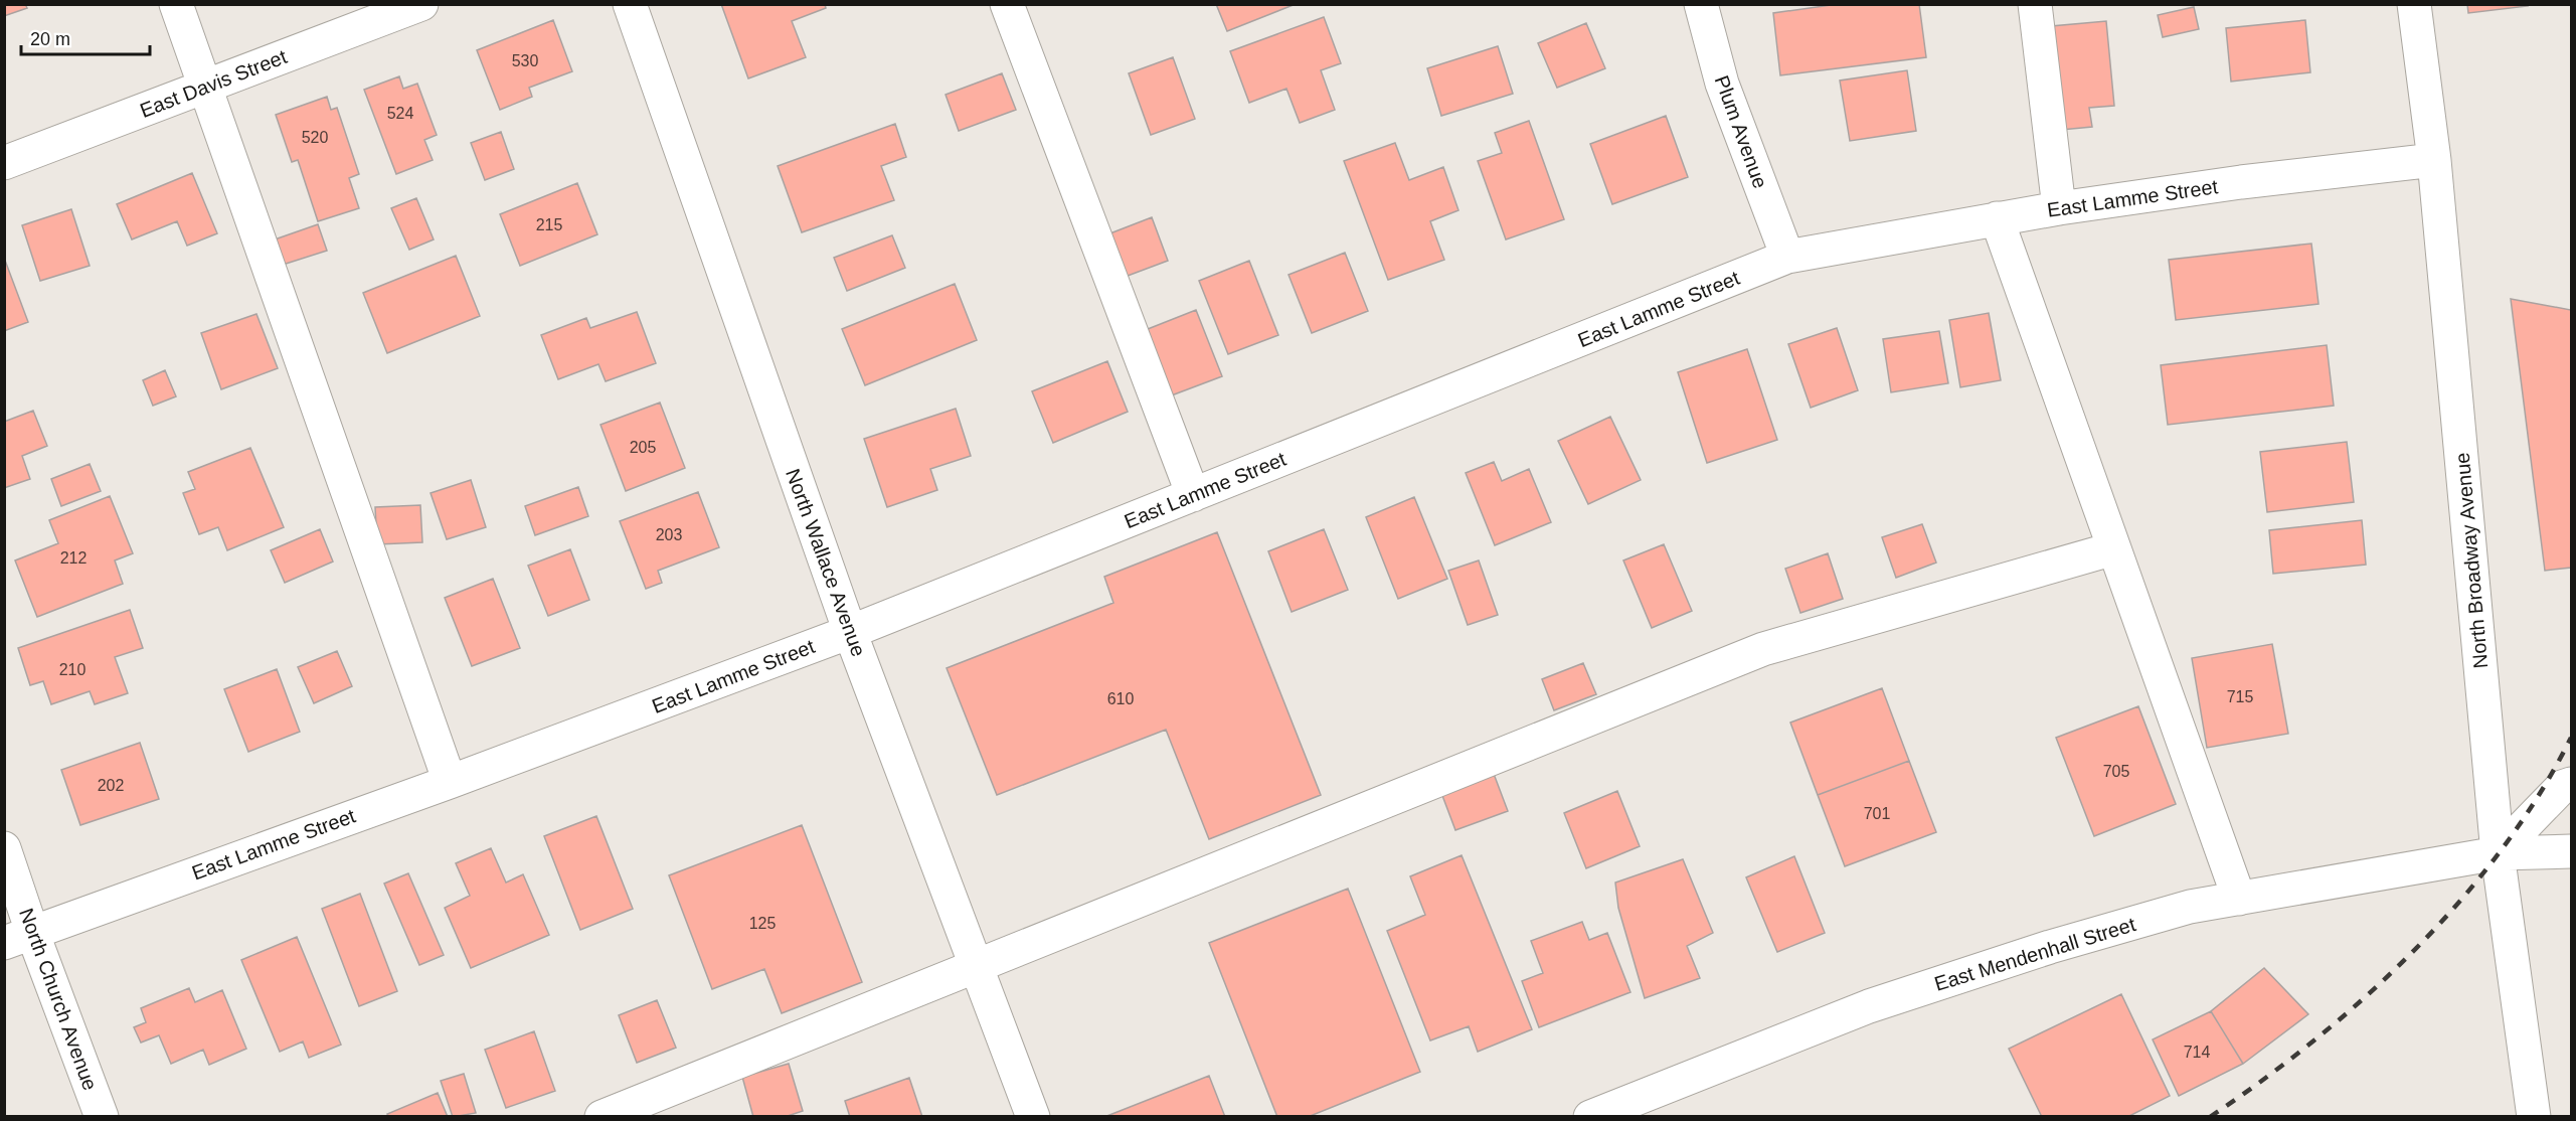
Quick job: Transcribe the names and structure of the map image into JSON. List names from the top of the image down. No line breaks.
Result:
{"streets":{"street":["East Davis Street","Plum Avenue","East Lamme Street","North Broadway Avenue","North Wallace Avenue","East Mendenhall Street","North Church Avenue"]},"crossings":[["Plum Avenue","East Lamme Street"],["East Lamme Street","North Broadway Avenue"],["East Lamme Street","North Wallace Avenue"],["East Lamme Street","North Church Avenue"],["North Broadway Avenue","East Mendenhall Street"]],"house_numbers":["530","524","520","215","205","203","212","210","715","610","705","202","701","125","714"],"scale_bar":"20 m"}
